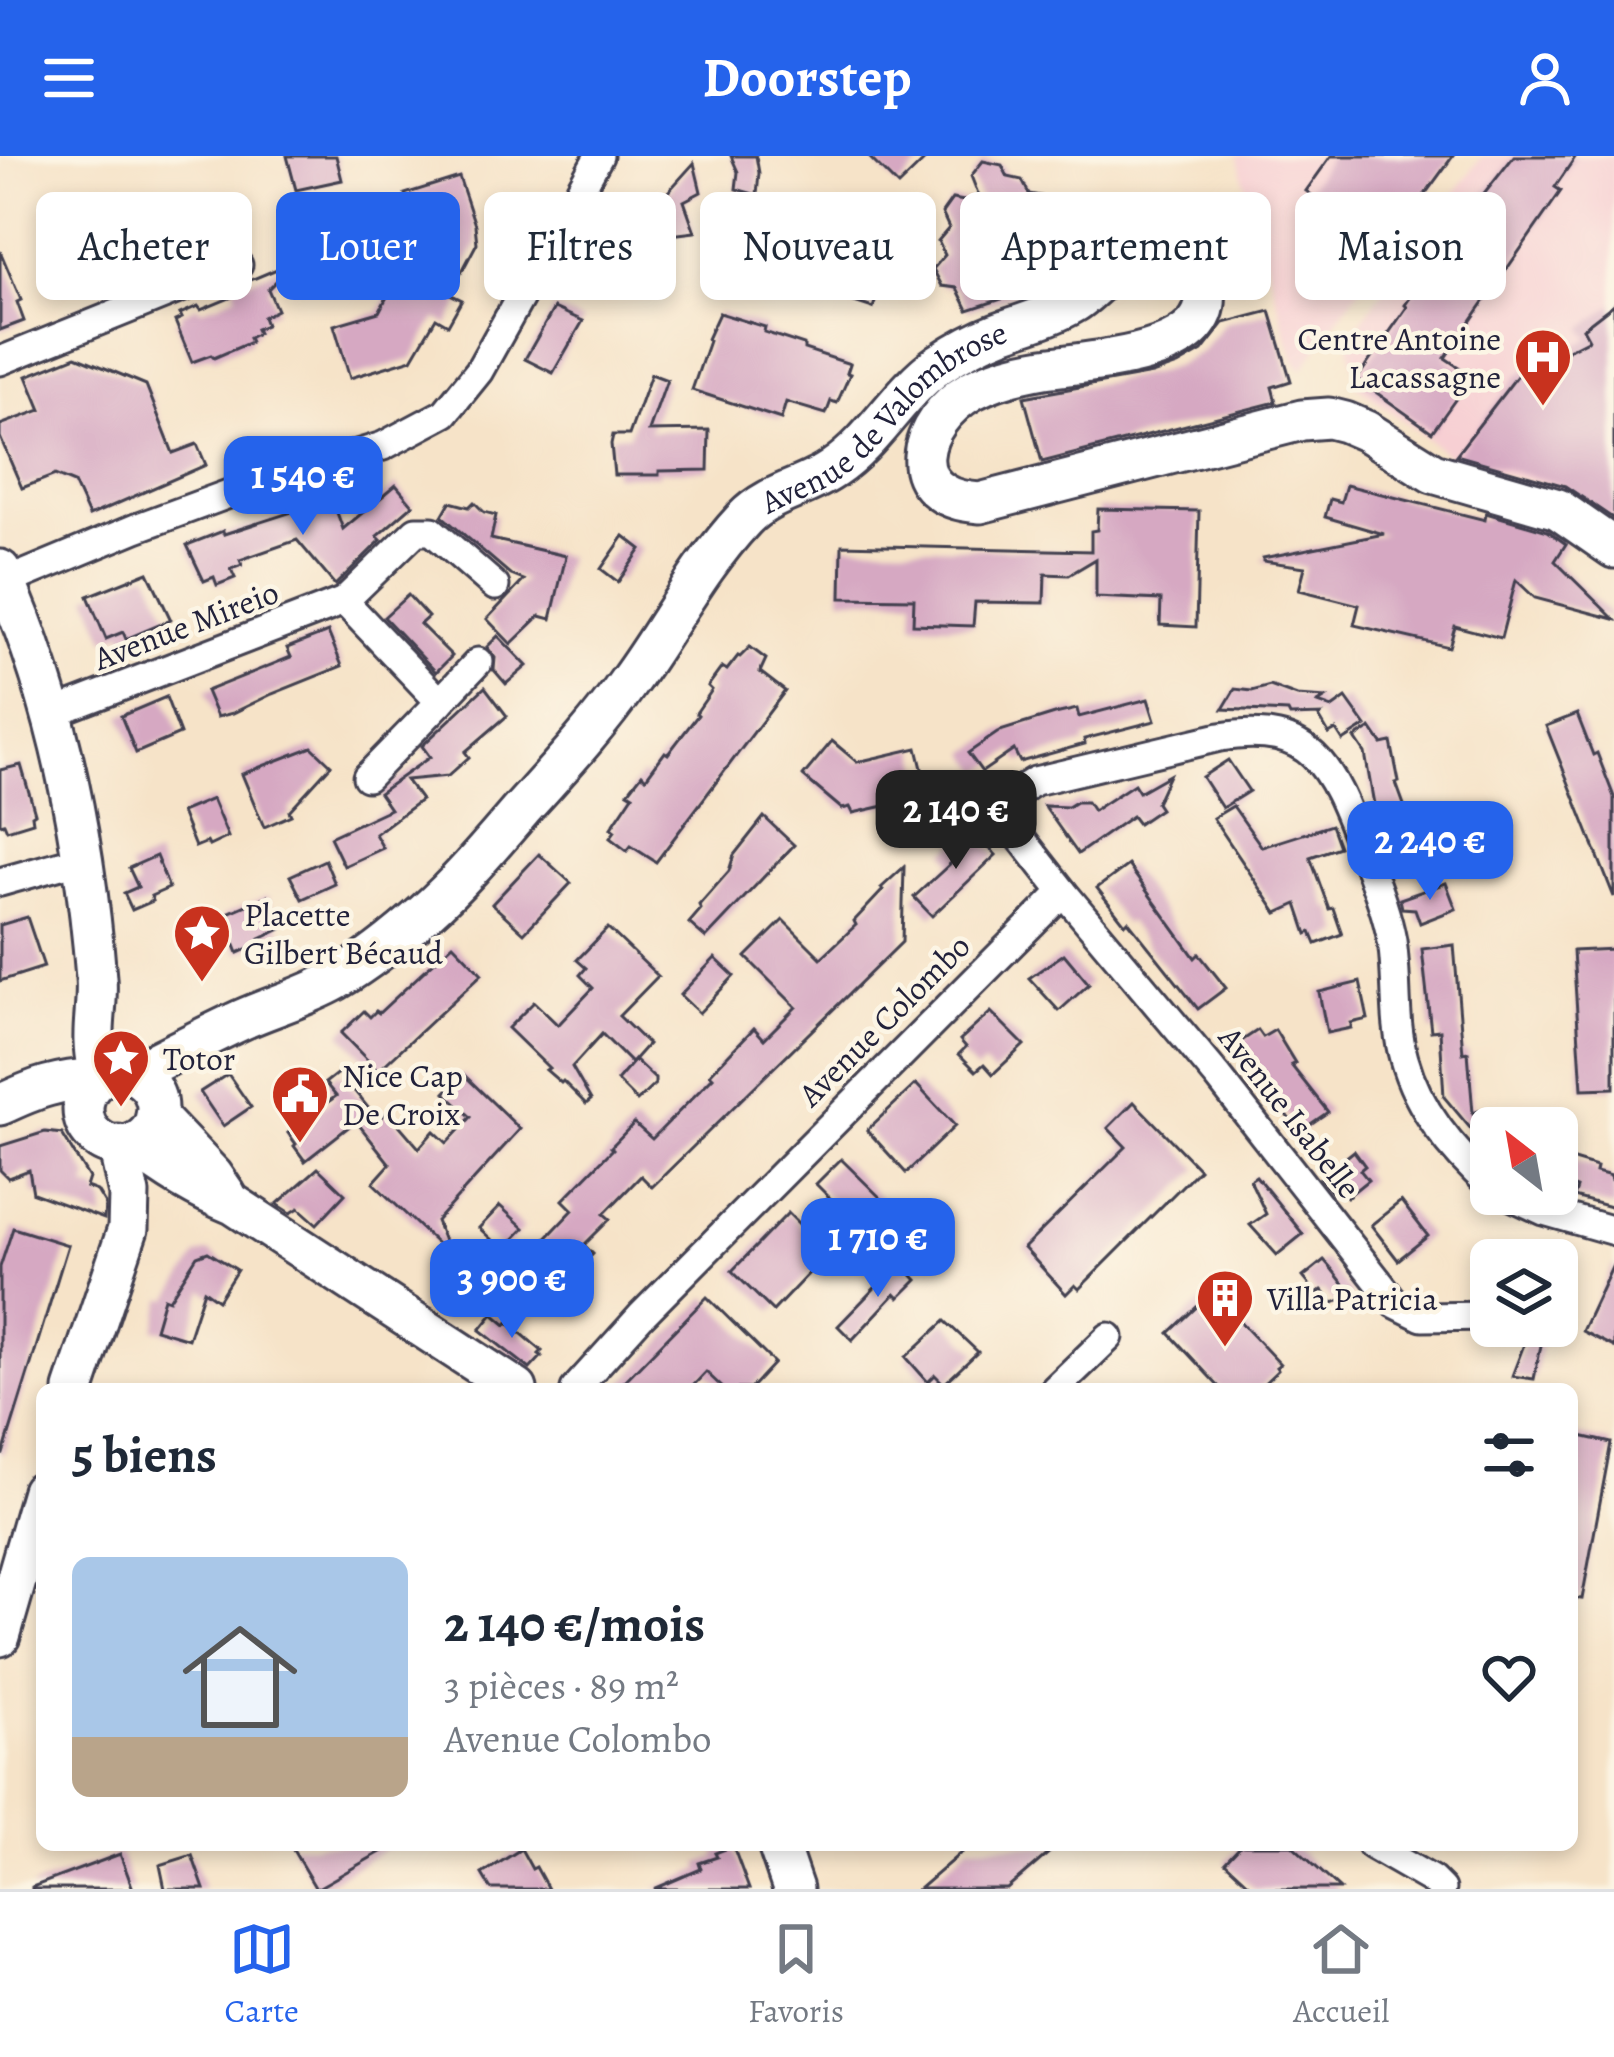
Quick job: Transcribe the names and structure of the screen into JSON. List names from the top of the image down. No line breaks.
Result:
{"streets":{"main road":["Avenue de Valombrose"],"street":["Avenue Mireio","Avenue Colombo","Avenue Isabelle"]},"crossings":[["Avenue Colombo","Avenue Isabelle"]],"places":{"hospital":["Centre Antoine Lacassagne"],"place":["Placette Gilbert Bécaud","Totor"],"public building":["Nice Cap De Croix"],"building":["Villa Patricia"]},"north":"top left","page":{"header":"Doorstep","chip":["Acheter","Louer","Filtres","Nouveau","Appartement","Maison"],"price":["1 540 €","2 140 €","2 240 €","1 710 €","3 900 €"],"heading":"5 biens","list":[{"name":"2 140 €/mois","note":"3 pièces · 89 m² · Avenue Colombo"}],"tabs":["Carte","Favoris","Accueil"]}}
